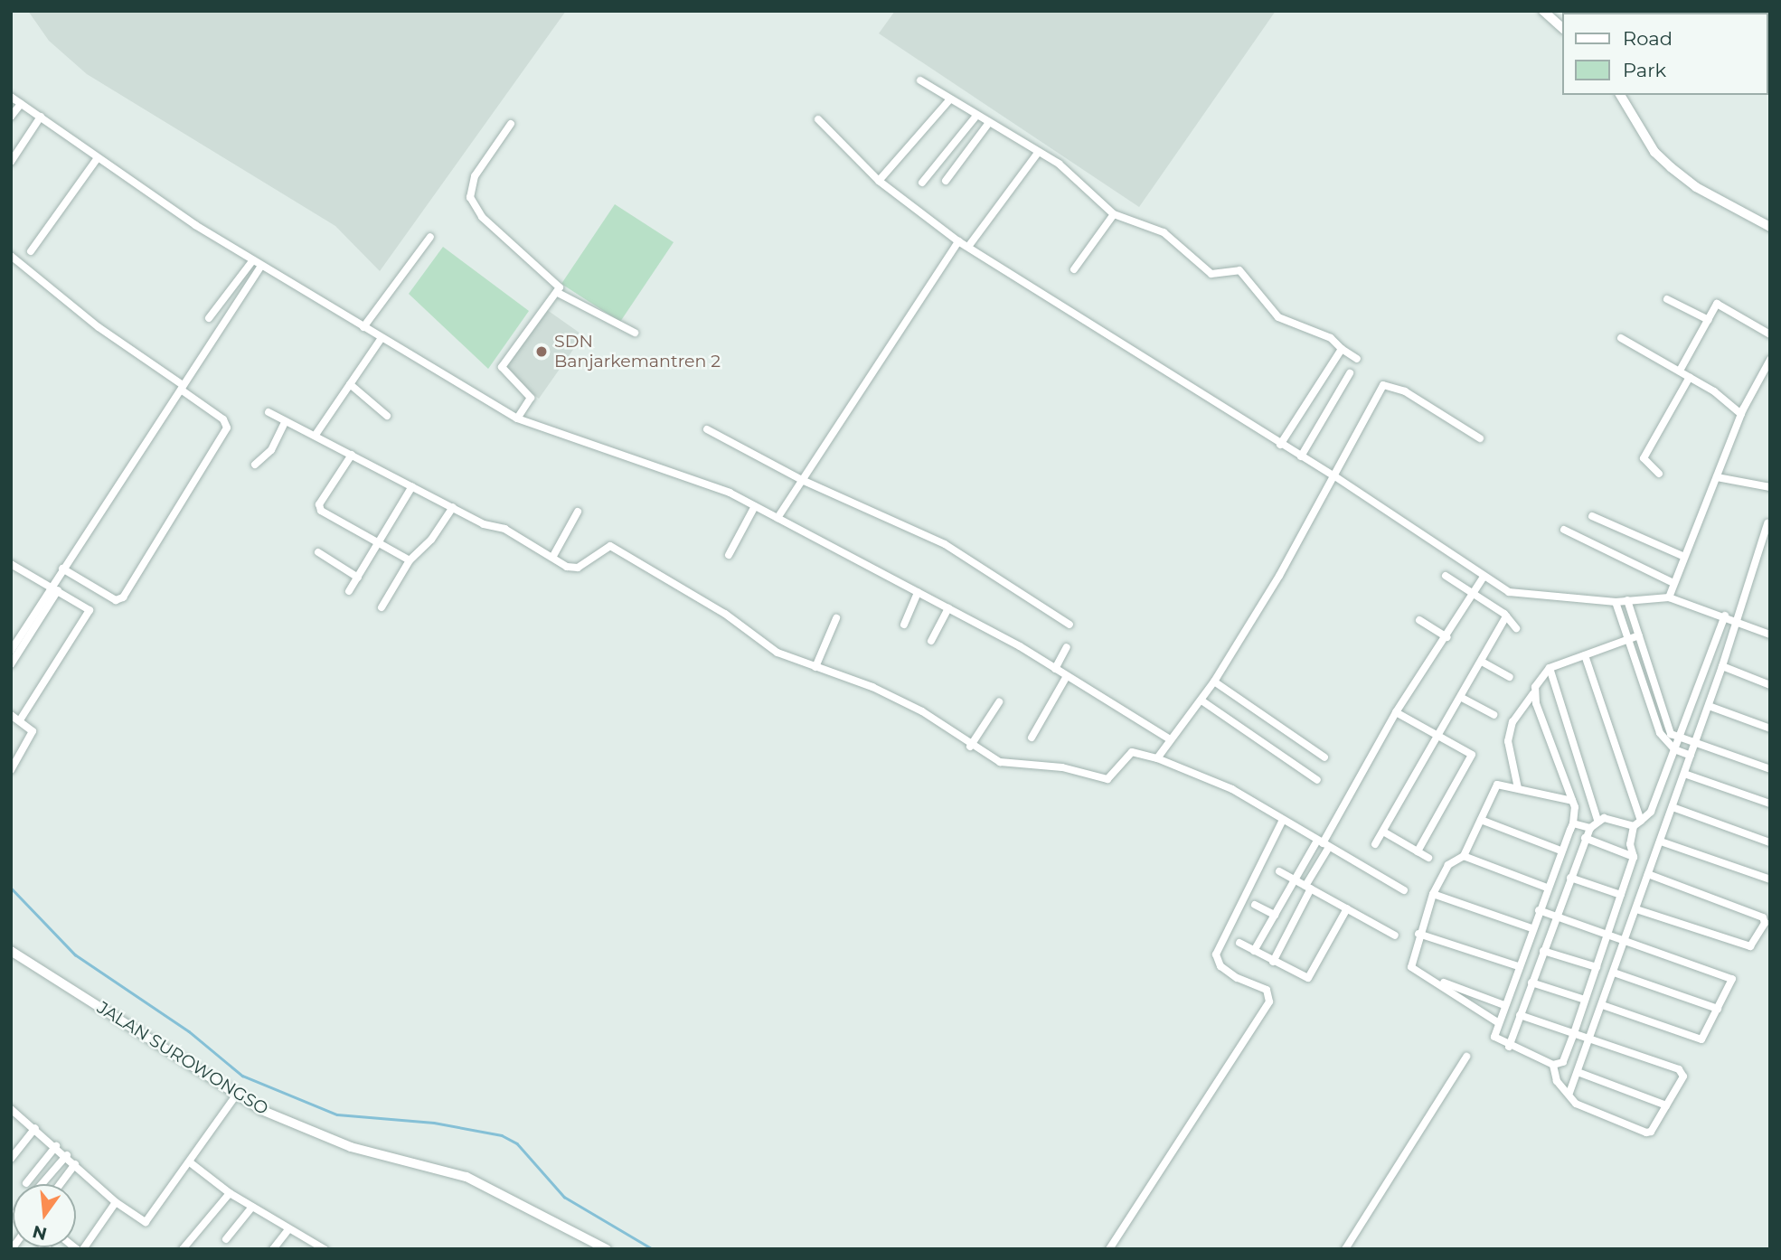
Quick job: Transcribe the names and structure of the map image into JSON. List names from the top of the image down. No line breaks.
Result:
{"streets":{"street":["JALAN SUROWONGSO"]},"places":["SDN Banjarkemantren 2"],"legend":["Road","Park"],"north":"bottom"}
